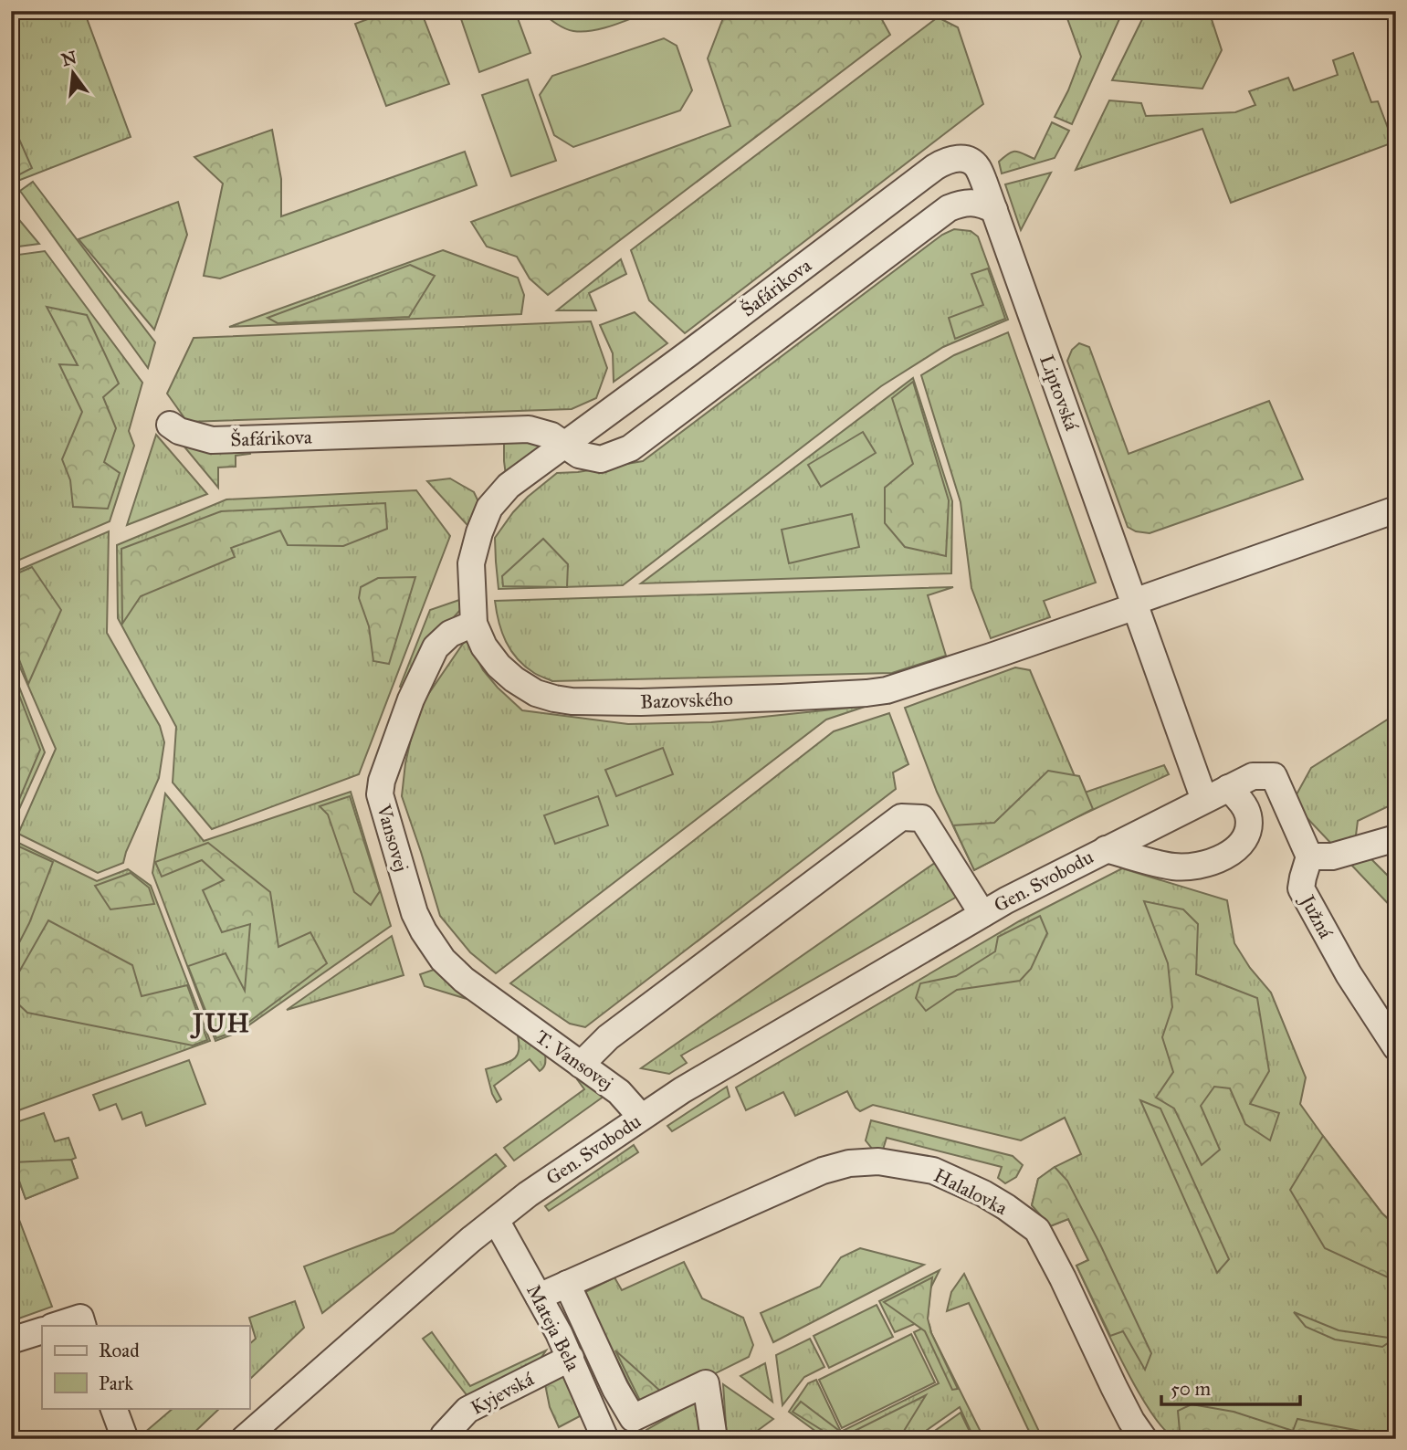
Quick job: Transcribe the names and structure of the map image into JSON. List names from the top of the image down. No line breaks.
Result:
{"streets":{"street":["Šafárikova","Liptovská","Bazovského","Vansovej","Gen. Svobodu","Južná","T. Vansovej","Halalovka","Mateja Bela","Kyjevská"]},"crossings":[["Šafárikova","Liptovská"],["Šafárikova","Bazovského"],["Liptovská","Bazovského"],["Liptovská","Gen. Svobodu"],["Bazovského","Vansovej"],["Vansovej","T. Vansovej"],["Gen. Svobodu","T. Vansovej"],["Gen. Svobodu","Mateja Bela"],["Halalovka","Mateja Bela"],["Mateja Bela","Kyjevská"]],"districts":["JUH"],"legend":["Road","Park"],"scale_bar":"50 m","north":"top"}
